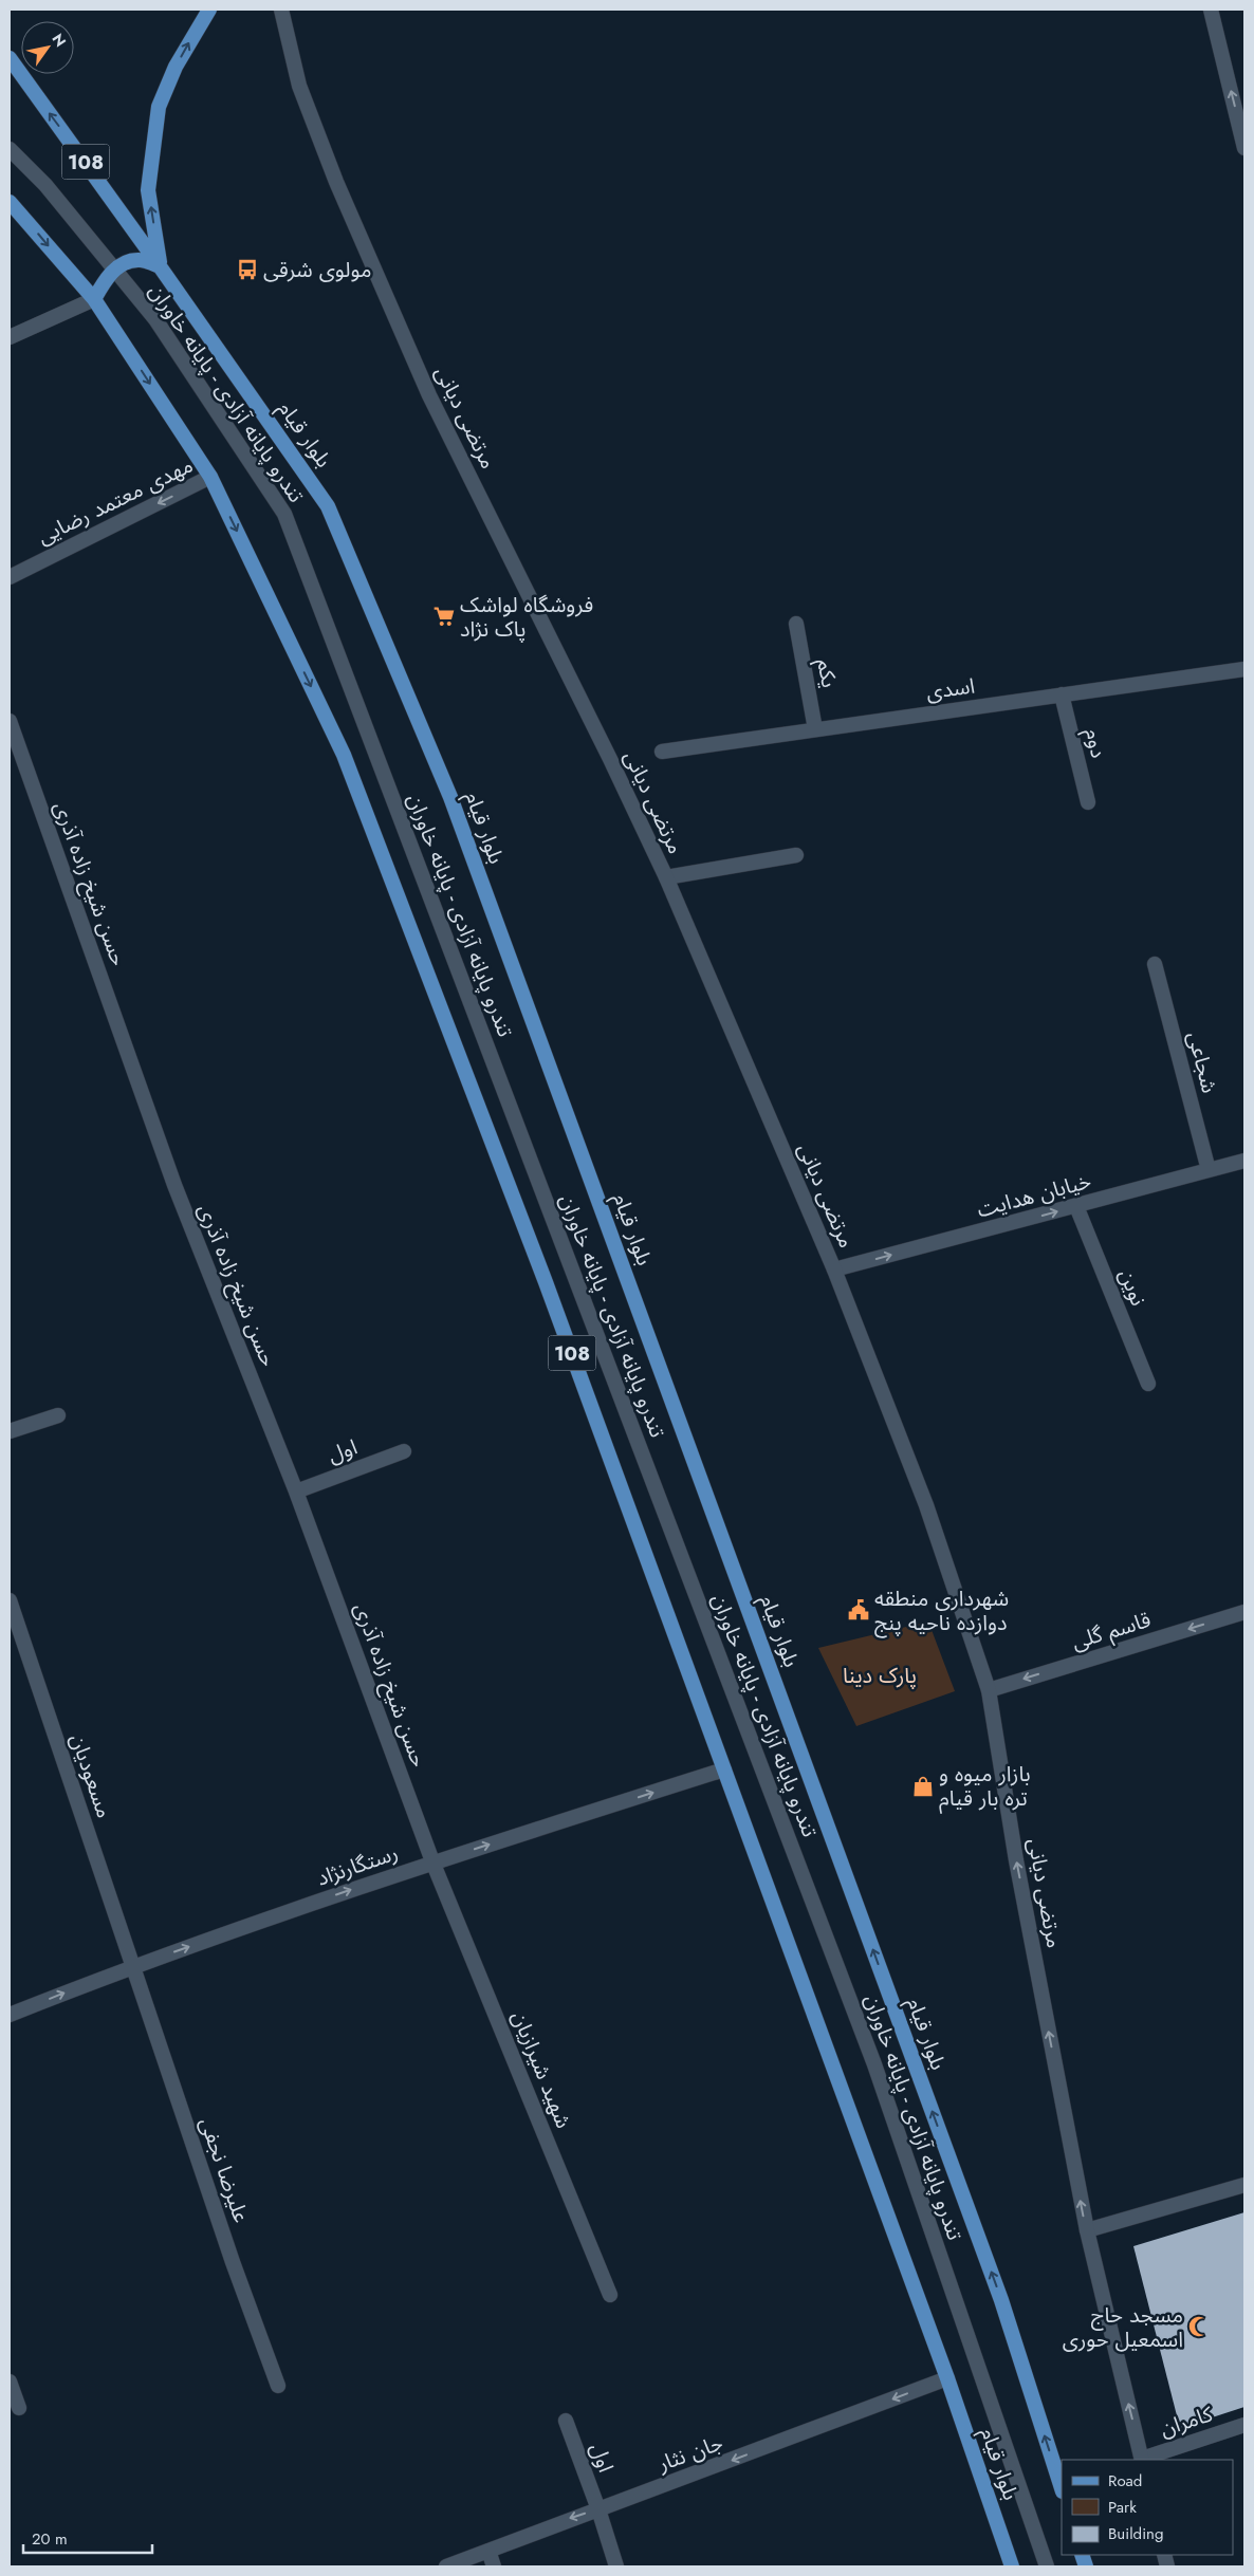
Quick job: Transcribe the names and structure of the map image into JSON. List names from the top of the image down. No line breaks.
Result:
{"streets":{"main road":["108","بلوار قیام"],"street":["تندرو پایانه آزادی - پایانه خاوران","مرتضی دیانی","مهدی معتمد رضایی","یکم","اسدی","دوم","حسن شیخ زاده آذری","شجاعی","خیابان‌ هدایت","نوین","اول","قاسم گلی","مسعودیان","رستگارنژاد","شهید شیرازیان","علیرضا نجفی","کامران","جان نثار"]},"crossings":[["مرتضی دیانی","خیابان‌ هدایت"],["مرتضی دیانی","قاسم گلی"],["مرتضی دیانی","کامران"],["بلوار قیام","مهدی معتمد رضایی"],["بلوار قیام","رستگارنژاد"],["بلوار قیام","جان نثار"],["یکم","اسدی"],["اسدی","دوم"],["حسن شیخ زاده آذری","اول"],["حسن شیخ زاده آذری","رستگارنژاد"],["حسن شیخ زاده آذری","شهید شیرازیان"],["شجاعی","خیابان‌ هدایت"],["خیابان‌ هدایت","نوین"],["اول","جان نثار"],["مسعودیان","رستگارنژاد"],["مسعودیان","علیرضا نجفی"],["رستگارنژاد","شهید شیرازیان"],["رستگارنژاد","علیرضا نجفی"]],"one_way":["مهدی معتمد رضایی","خیابان‌ هدایت","قاسم گلی","رستگارنژاد","جان نثار"],"parks":["پارک دینا"],"places":{"bus stop":["مولوی شرقی"],"supermarket":["فروشگاه لواشک پاک نژاد"],"public building":["شهرداری منطقه دوازده ناحیه پنج"],"shop":["بازار میوه و تره بار قیام"],"mosque":["مسجد حاج اسمعیل حوری"]},"legend":["Road","Park","Building"],"scale_bar":"20 m","north":"top right"}
